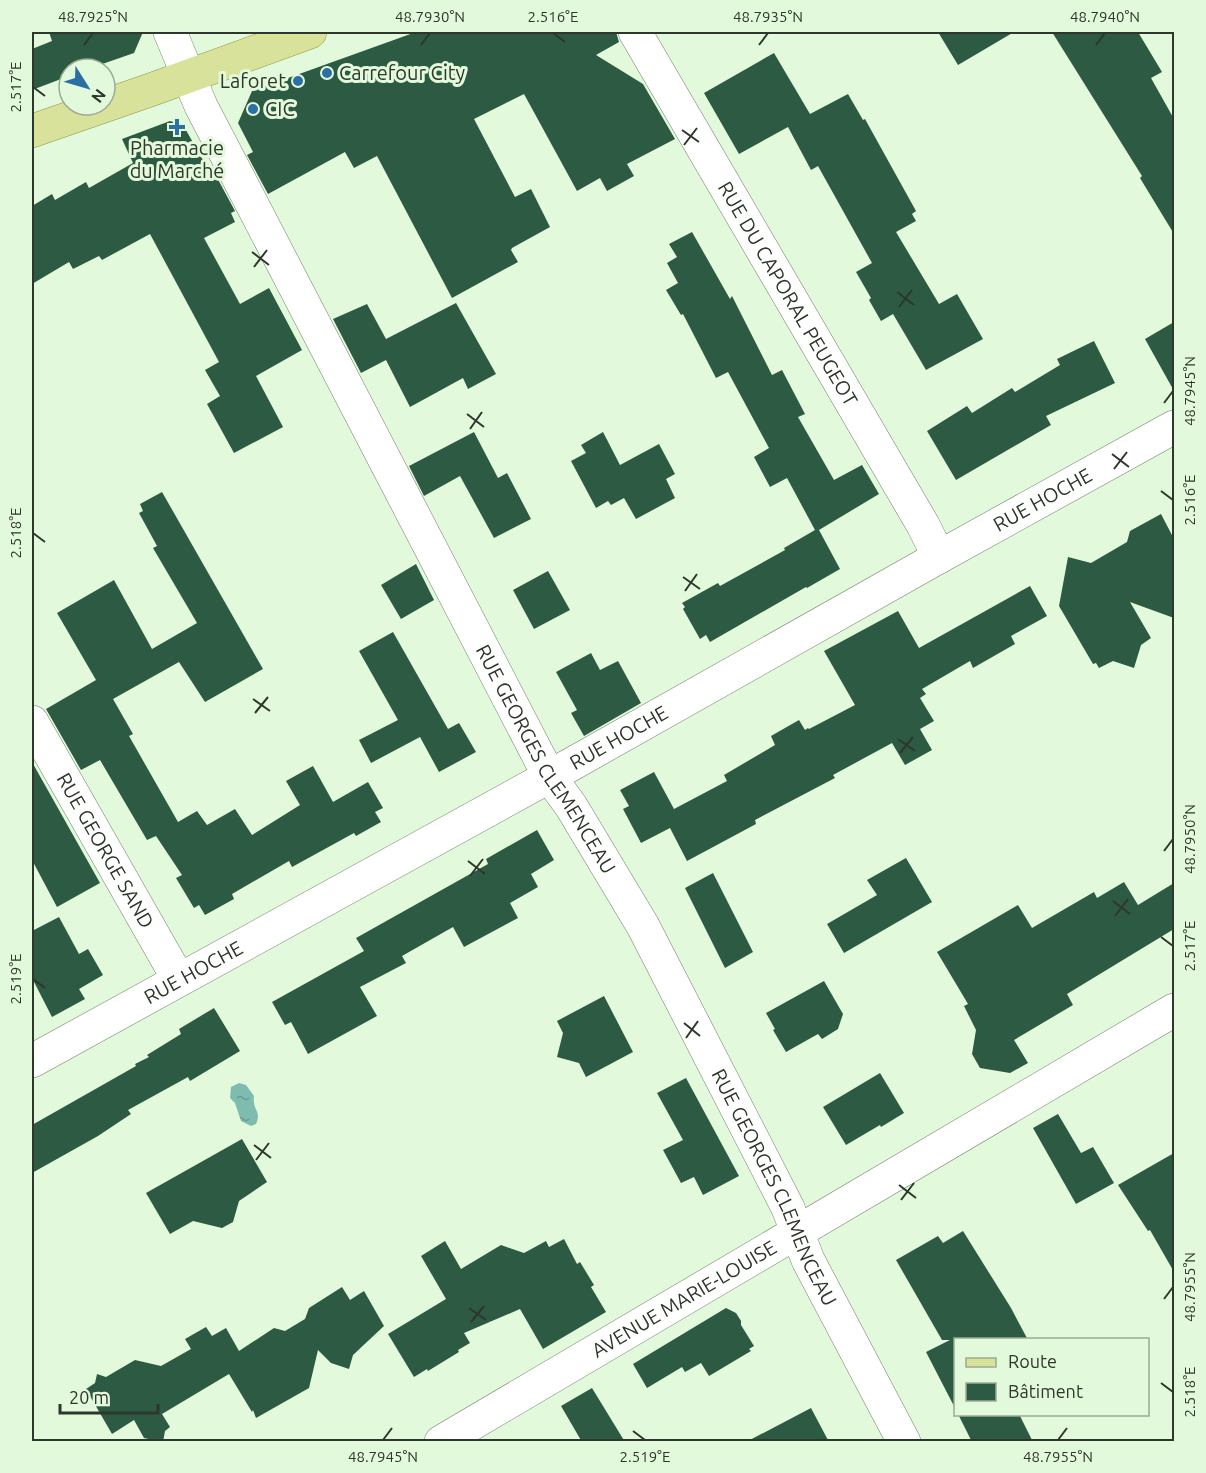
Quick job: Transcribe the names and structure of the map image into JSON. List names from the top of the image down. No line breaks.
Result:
{"streets":{"street":["RUE DU CAPORAL PEUGEOT","RUE HOCHE","RUE GEORGES CLEMENCEAU","RUE GEORGE SAND","AVENUE MARIE-LOUISE"]},"crossings":[["RUE DU CAPORAL PEUGEOT","RUE HOCHE"],["RUE HOCHE","RUE GEORGES CLEMENCEAU"],["RUE HOCHE","RUE GEORGE SAND"],["RUE GEORGES CLEMENCEAU","AVENUE MARIE-LOUISE"]],"places":{"other":["Carrefour City","Laforet","CIC"],"health":["Pharmacie du Marché"]},"legend":["Route","Bâtiment"],"scale_bar":"20 m","north":"bottom right","coordinates":["48.7925°N","48.7930°N","2.516°E","48.7935°N","48.7940°N","2.517°E","48.7945°N","2.518°E","48.7950°N","2.519°E","48.7955°N"]}
